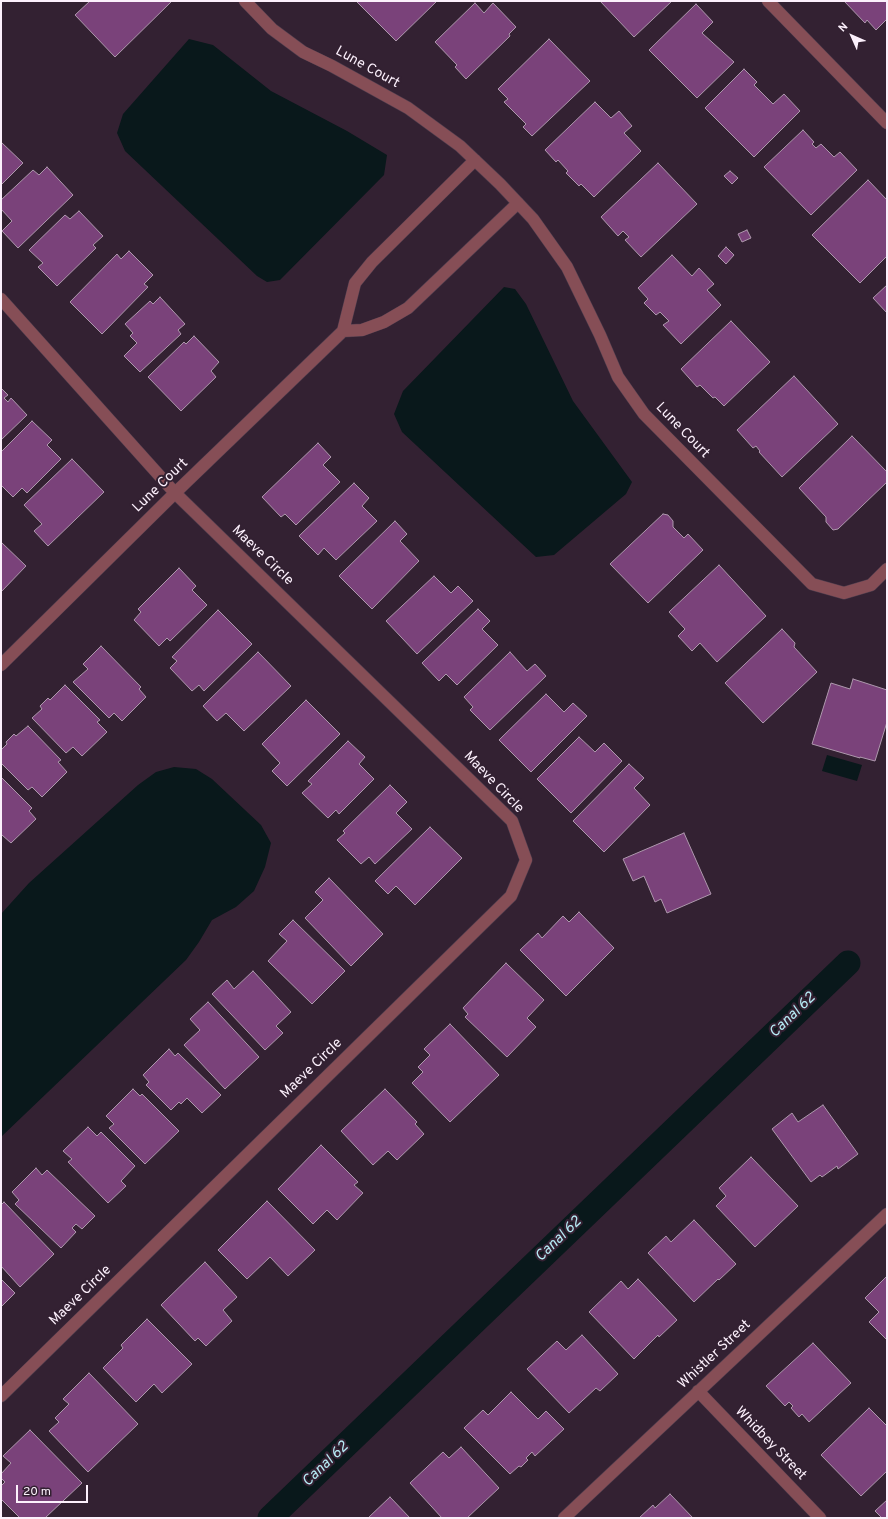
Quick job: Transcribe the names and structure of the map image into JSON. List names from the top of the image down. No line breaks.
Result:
{"streets":{"street":["Lune Court","Maeve Circle","Whistler Street","Whidbey Street"]},"crossings":[["Lune Court","Maeve Circle"],["Whistler Street","Whidbey Street"]],"water":["Canal 62"],"scale_bar":"20 m","north":"top left"}
